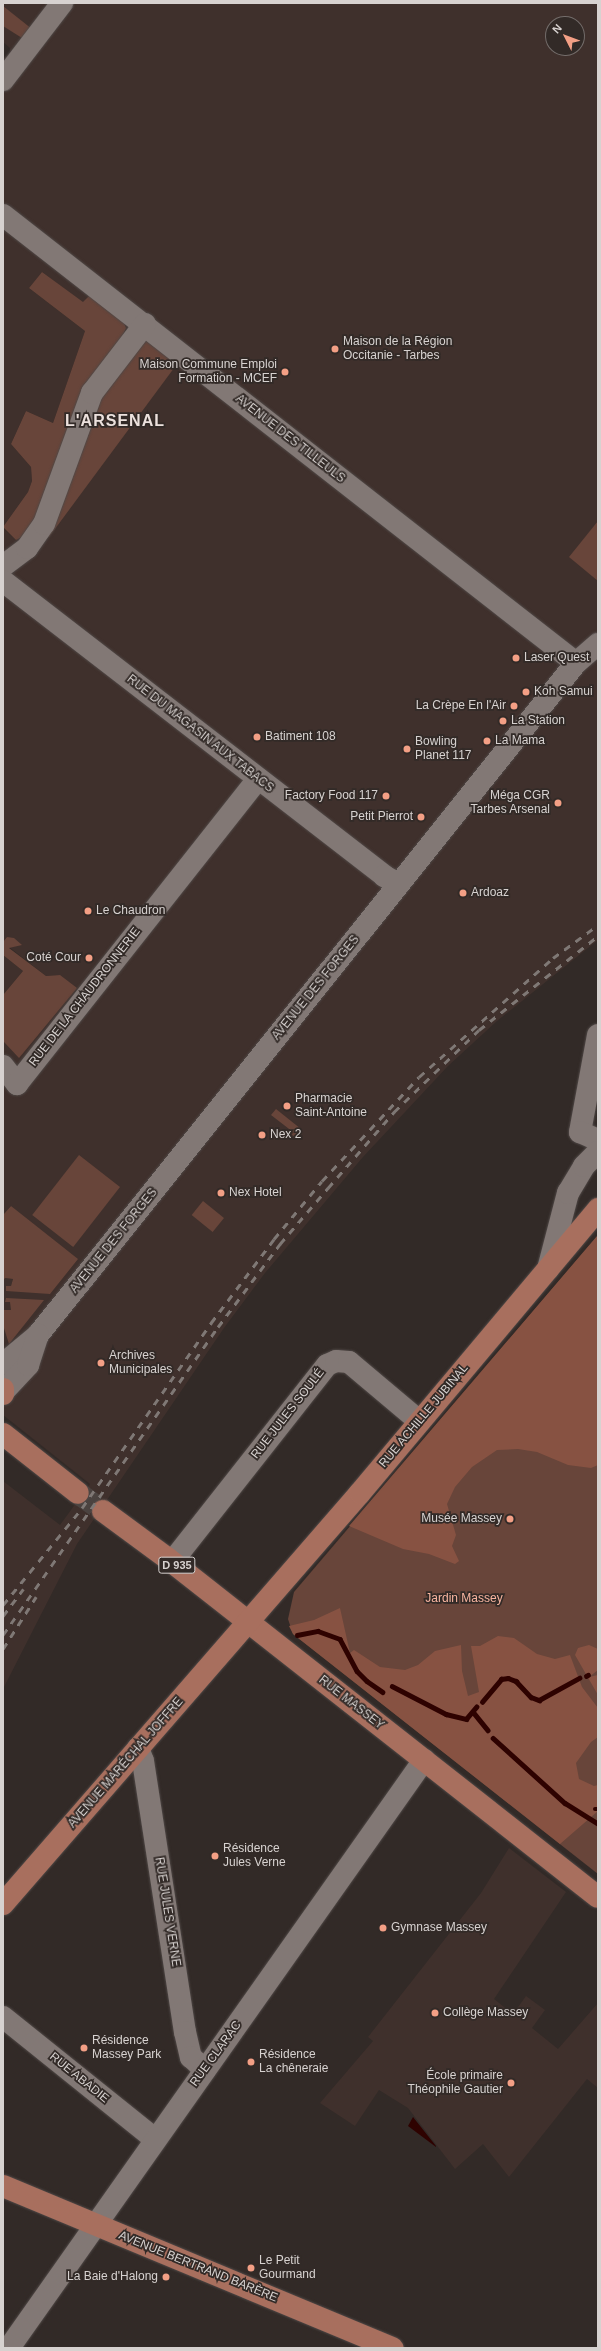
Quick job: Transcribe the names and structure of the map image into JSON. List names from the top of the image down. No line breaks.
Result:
{"streets":{"main road":["RUE ACHILLE JUBINAL","D 935","RUE MASSEY","AVENUE MARÉCHAL JOFFRE","AVENUE BERTRAND BARÈRE"],"street":["AVENUE DES TILLEULS","RUE DU MAGASIN AUX TABACS","AVENUE DES FORGES","RUE DE LA CHAUDRONNERIE","RUE JULES SOULÉ","RUE JULES VERNE","RUE CLARAC","RUE ABADIE"]},"crossings":[["AVENUE DES TILLEULS","AVENUE DES FORGES"],["RUE DU MAGASIN AUX TABACS","AVENUE DES FORGES"],["RUE DU MAGASIN AUX TABACS","RUE DE LA CHAUDRONNERIE"],["RUE JULES SOULÉ","RUE ACHILLE JUBINAL"],["RUE ACHILLE JUBINAL","RUE MASSEY"],["RUE ACHILLE JUBINAL","AVENUE MARÉCHAL JOFFRE"],["RUE MASSEY","AVENUE MARÉCHAL JOFFRE"],["RUE MASSEY","RUE CLARAC"],["AVENUE MARÉCHAL JOFFRE","RUE JULES VERNE"],["RUE JULES VERNE","RUE CLARAC"],["RUE CLARAC","RUE ABADIE"],["RUE CLARAC","AVENUE BERTRAND BARÈRE"]],"districts":["L'ARSENAL"],"parks":["Jardin Massey"],"places":["Maison de la Région Occitanie - Tarbes","Maison Commune Emploi Formation - MCEF","Laser Quest","Koh Samui","La Crèpe En l'Air","La Station","Batiment 108","La Mama","Bowling Planet 117","Factory Food 117","Méga CGR Tarbes Arsenal","Petit Pierrot","Ardoaz","Le Chaudron","Coté Cour","Pharmacie Saint-Antoine","Nex 2","Nex Hotel","Archives Municipales","Musée Massey","Résidence Jules Verne","Gymnase Massey","Collège Massey","Résidence Massey Park","Résidence La chêneraie","École primaire Théophile Gautier","Le Petit Gourmand","La Baie d'Halong"],"north":"top left"}
